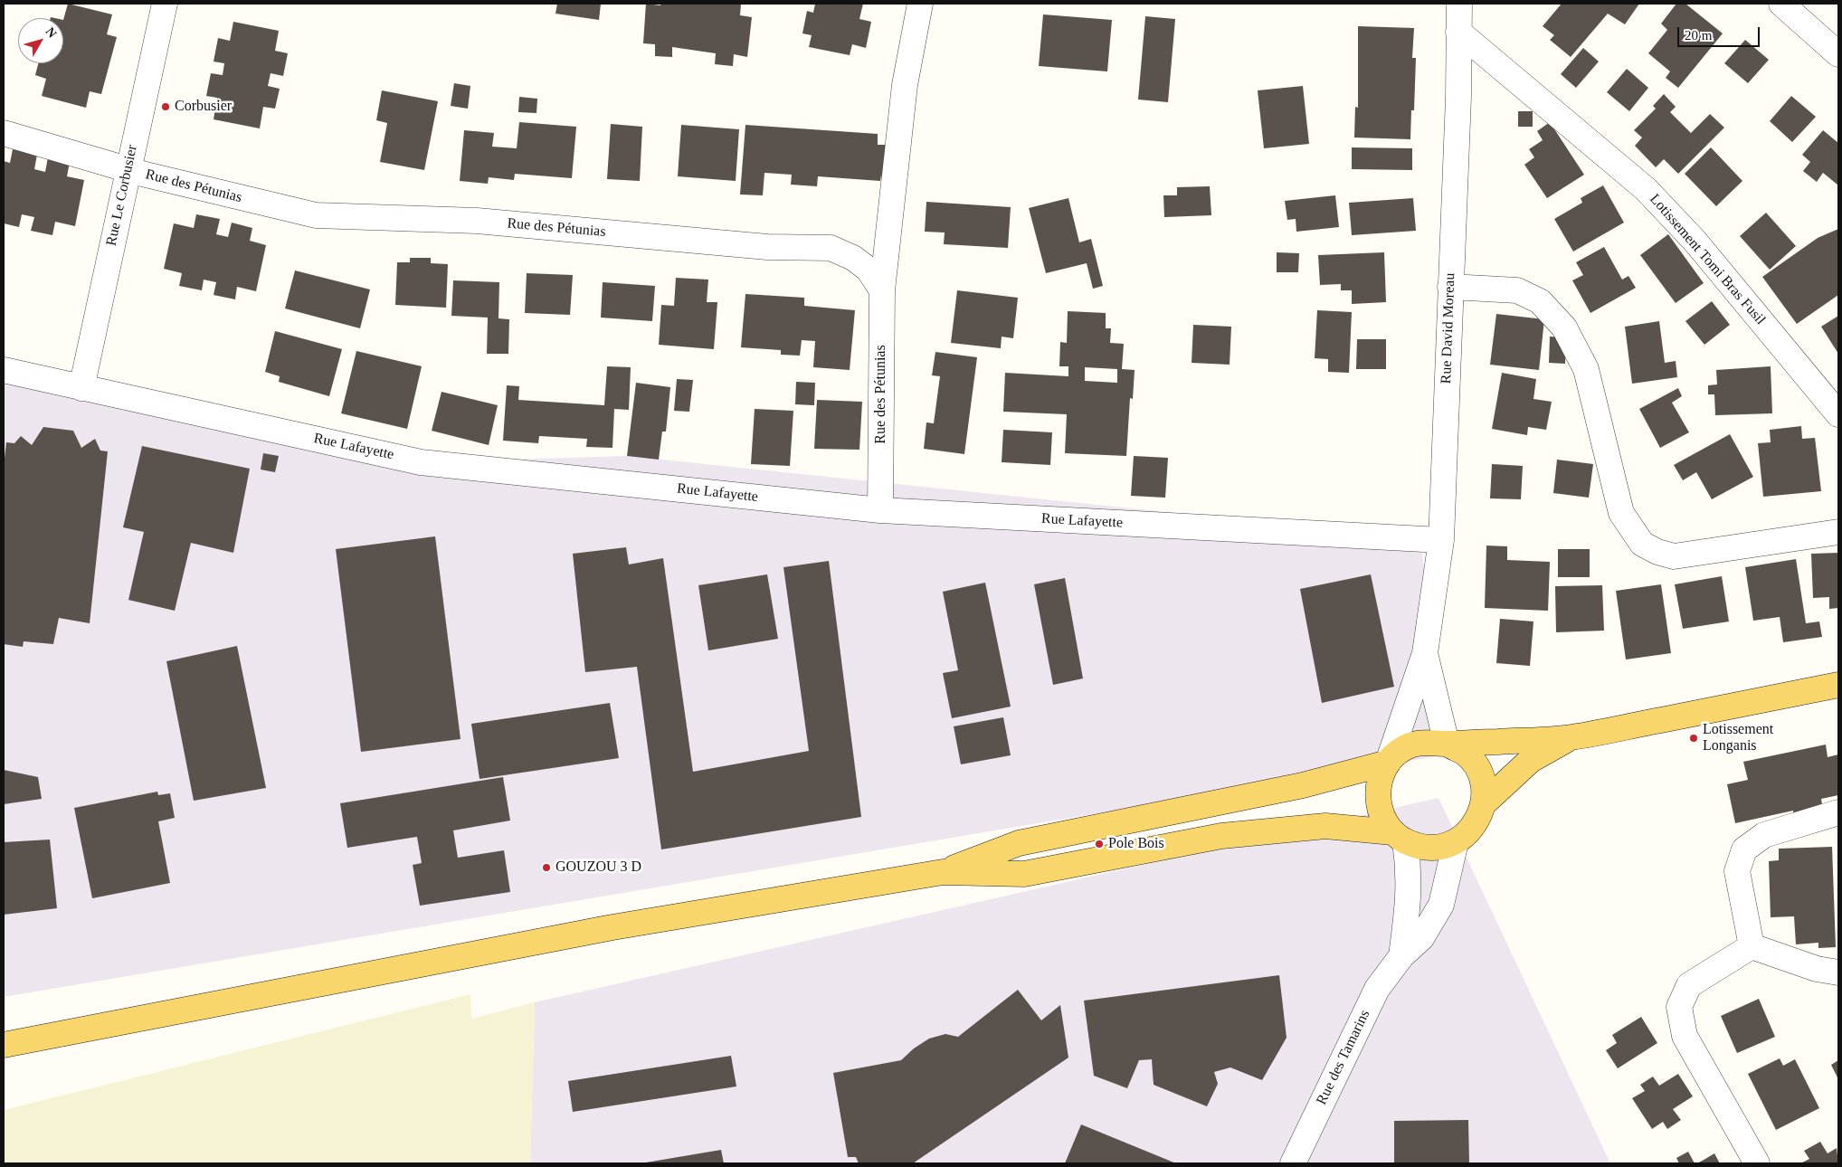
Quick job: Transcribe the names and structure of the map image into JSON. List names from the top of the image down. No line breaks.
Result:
{"streets":{"street":["Rue des Pétunias","Rue Le Corbusier","Lotissement Tomi Bras Fusil","Rue David Moreau","Rue Lafayette","Rue des Tamarins"]},"crossings":[["Rue des Pétunias","Rue Le Corbusier"],["Rue des Pétunias","Rue Lafayette"],["Rue Le Corbusier","Rue Lafayette"],["Lotissement Tomi Bras Fusil","Rue David Moreau"],["Rue David Moreau","Rue Lafayette"],["Rue David Moreau","Rue des Tamarins"]],"places":["Corbusier","Lotissement Longanis","Pole Bois","GOUZOU 3 D"],"scale_bar":"20 m","north":"top right"}
